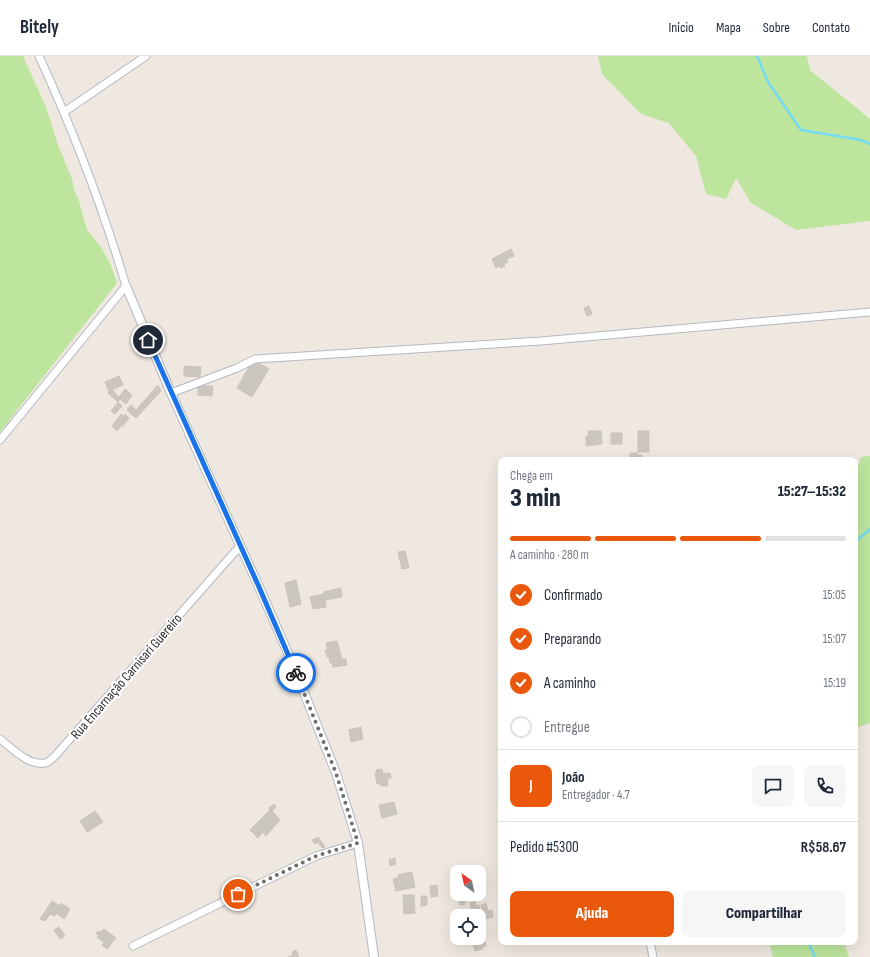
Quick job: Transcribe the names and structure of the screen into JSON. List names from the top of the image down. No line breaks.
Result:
{"streets":{"street":["Rua Encarnação Carnisari Guereiro"]},"north":"top left","page":{"header":"Bitely","nav":["Início","Mapa","Sobre","Contato"],"heading":["3 min","Chega em","15:27–15:32"],"panel":["João","Entregador · 4.7","Pedido #5300","R$58.67"],"bar":"A caminho · 280 m","list":[["Confirmado","15:05"],["Preparando","15:07"],["A caminho","15:19"],"Entregue"],"round":"J","buttons":["Ajuda","Compartilhar"]}}
